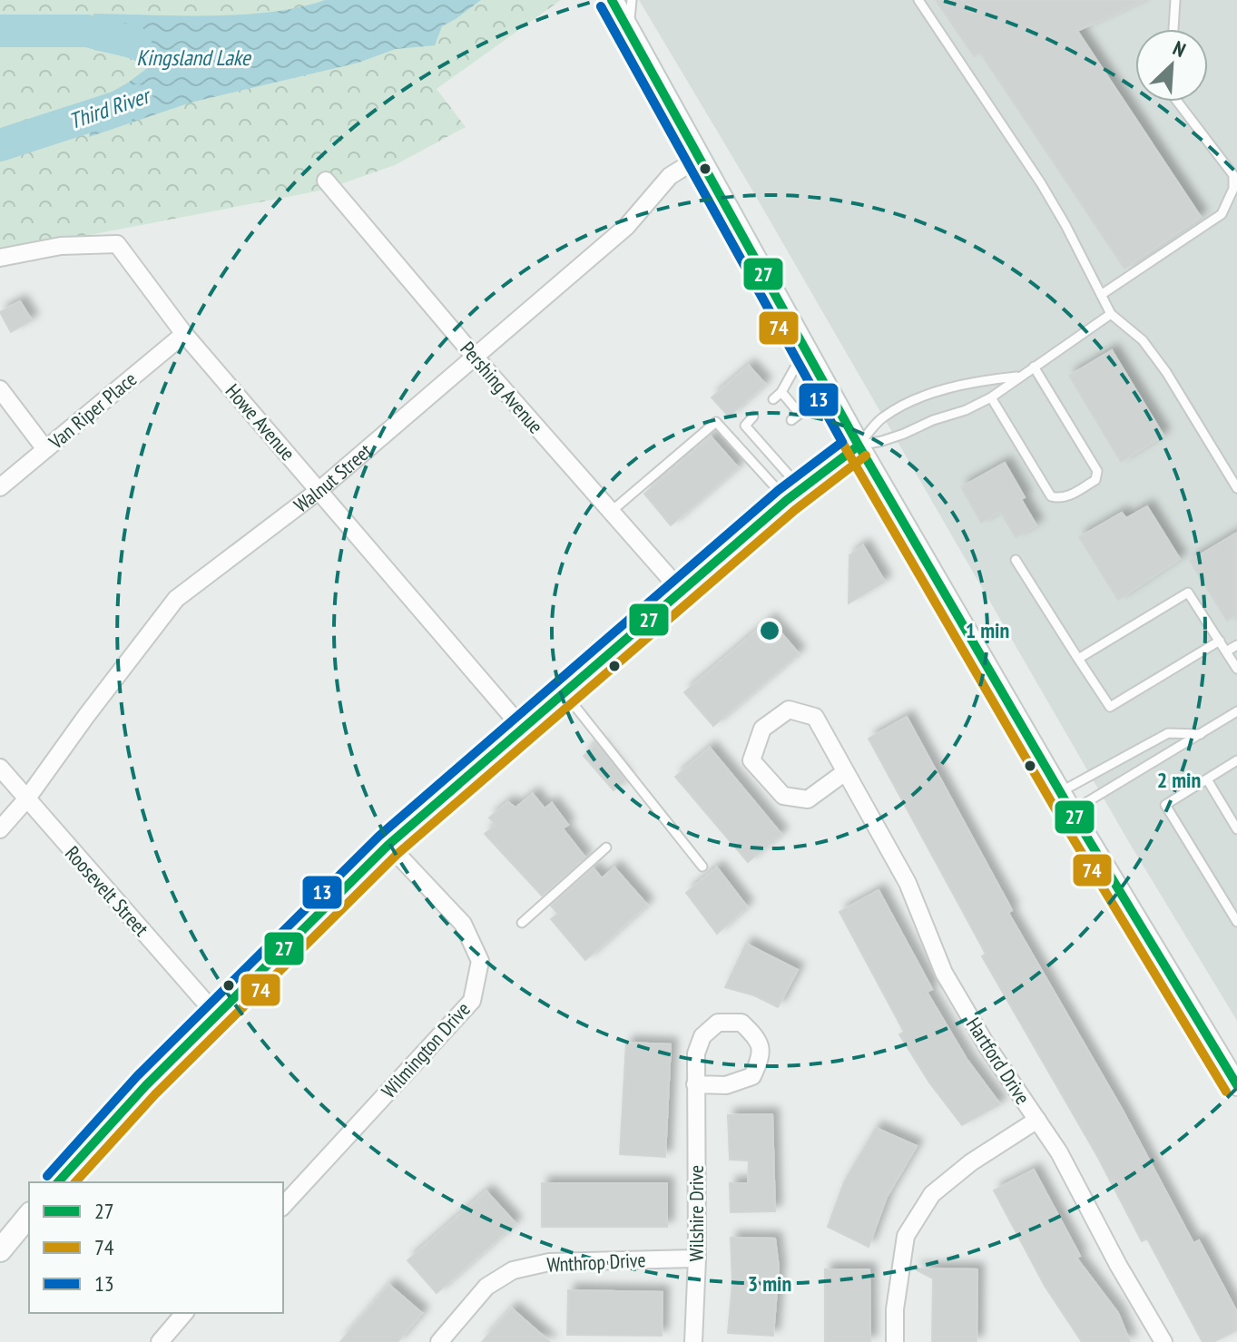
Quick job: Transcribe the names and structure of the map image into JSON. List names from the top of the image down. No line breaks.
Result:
{"streets":{"street":["Pershing Avenue","Van Riper Place","Howe Avenue","Walnut Street","Roosevelt Street","Wilmington Drive","Hartford Drive","Wilshire Drive","Wnthrop Drive"]},"crossings":[["Pershing Avenue","Walnut Street"],["Van Riper Place","Howe Avenue"],["Howe Avenue","Walnut Street"],["Walnut Street","Roosevelt Street"],["Wilshire Drive","Wnthrop Drive"]],"water":["Kingsland Lake","Third River"],"lines":["transit line 27","transit line 74","transit line 13"],"legend":["27","74","13"],"north":"top right","rings":["1 min","2 min","3 min"]}
